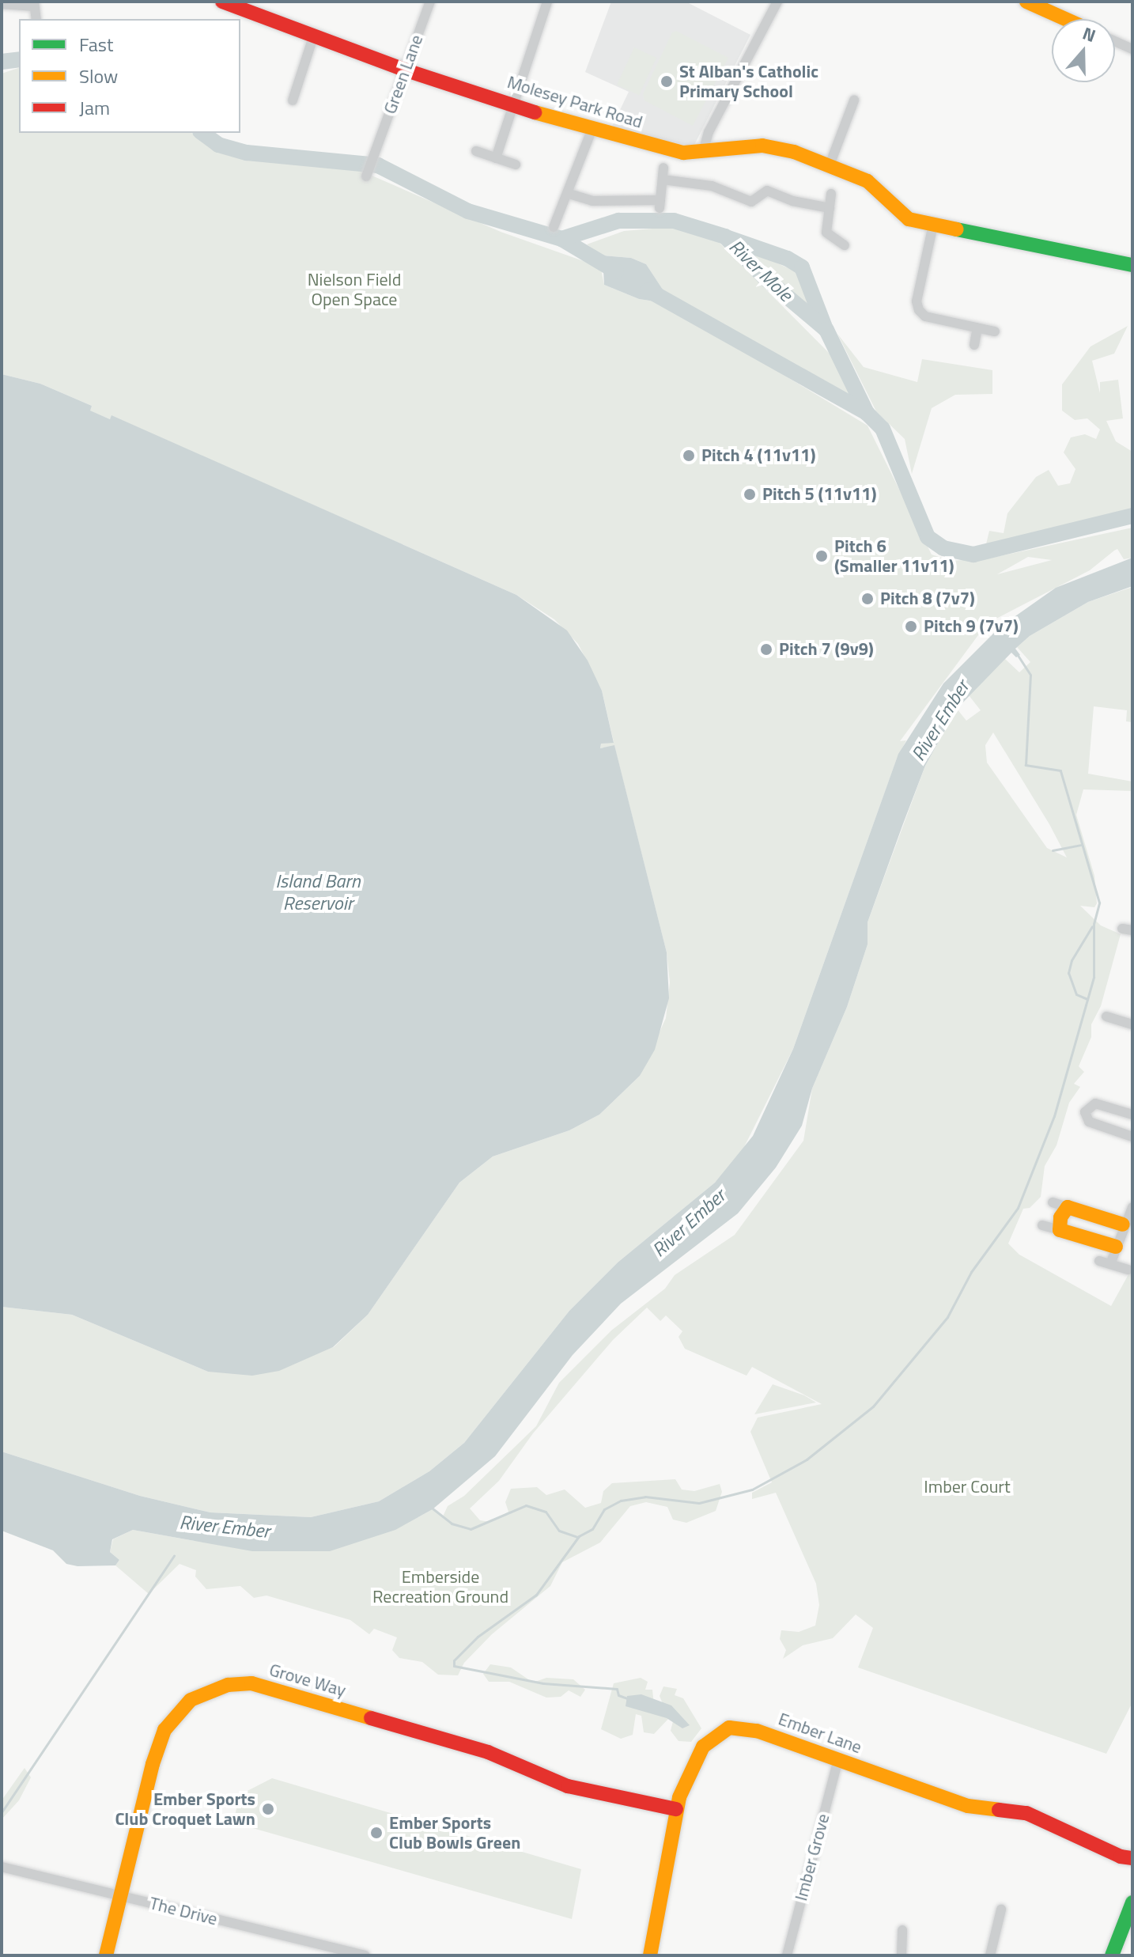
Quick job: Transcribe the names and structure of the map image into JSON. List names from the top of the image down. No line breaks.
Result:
{"streets":{"street":["Green Lane","Molesey Park Road","Grove Way","Ember Lane","Imber Grove","The Drive"]},"crossings":[["Green Lane","Molesey Park Road"],["Grove Way","Ember Lane"],["Grove Way","The Drive"],["Ember Lane","Imber Grove"]],"water":["River Mole","River Ember","Island Barn Reservoir"],"parks":["Nielson Field Open Space","Imber Court","Emberside Recreation Ground"],"places":["St Alban's Catholic Primary School","Pitch 4 (11v11)","Pitch 5 (11v11)","Pitch 6 (Smaller 11v11)","Pitch 8 (7v7)","Pitch 9 (7v7)","Pitch 7 (9v9)","Ember Sports Club Croquet Lawn","Ember Sports Club Bowls Green"],"legend":["Fast","Slow","Jam"],"north":"top"}
